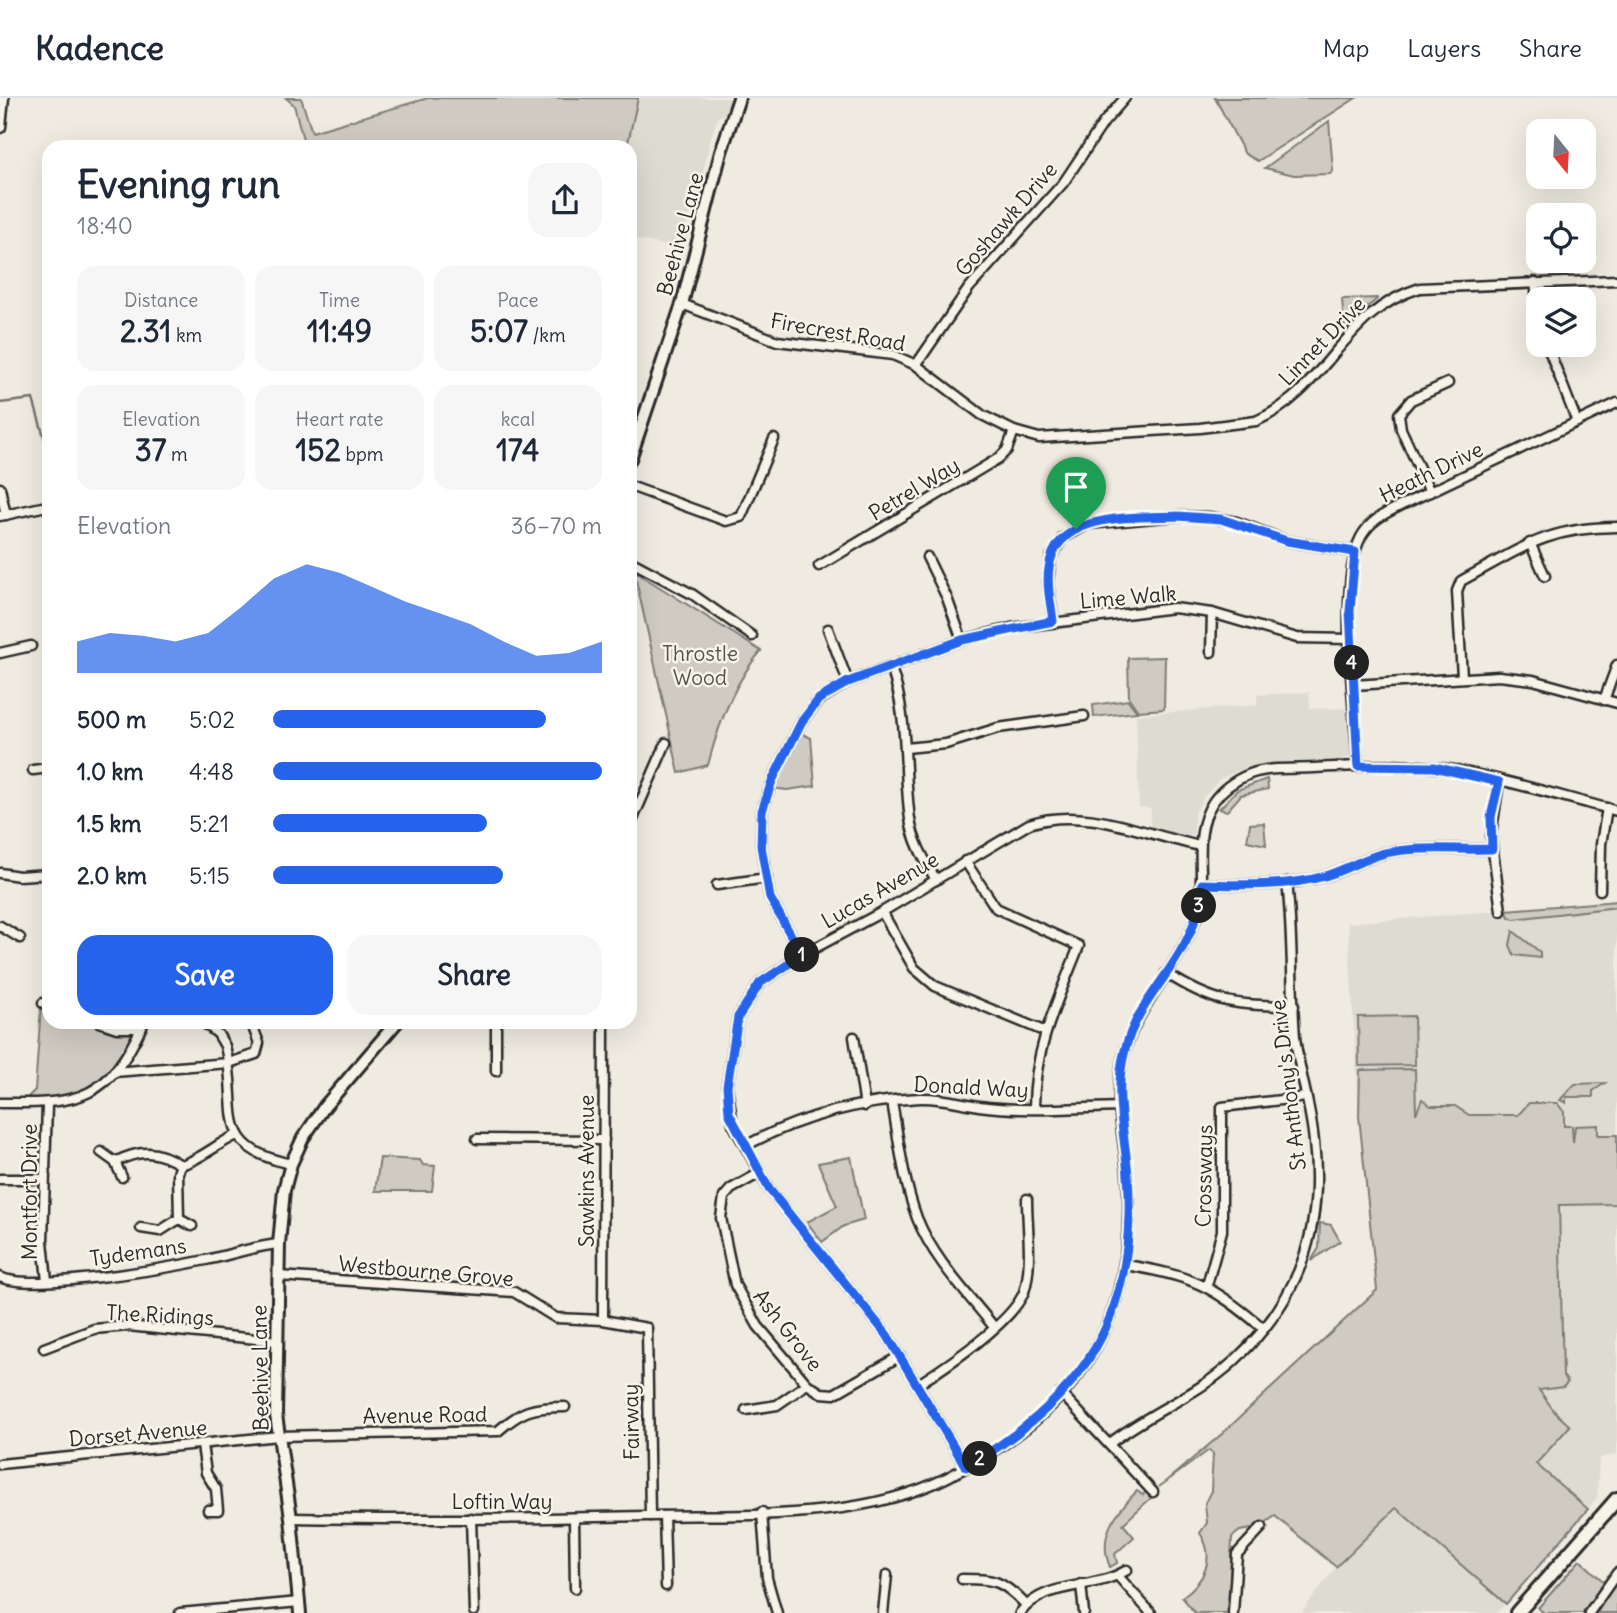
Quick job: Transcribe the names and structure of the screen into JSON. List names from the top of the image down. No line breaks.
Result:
{"streets":{"main road":["Beehive Lane"],"street":["Goshawk Drive","Firecrest Road","Linnet Drive","Heath Drive","Petrel Way","Lime Walk","Lucas Avenue","St Anthony's Drive","Donald Way","Sawkins Avenue","Crossways","Montfort Drive","Tydemans","Westbourne Grove","The Ridings","Ash Grove","Avenue Road","Fairway","Dorset Avenue","Loftin Way"]},"crossings":[["Goshawk Drive","Firecrest Road"],["Beehive Lane","Firecrest Road"],["Beehive Lane","Tydemans"],["Beehive Lane","Westbourne Grove"],["Beehive Lane","The Ridings"],["Beehive Lane","Avenue Road"],["Beehive Lane","Dorset Avenue"],["Beehive Lane","Loftin Way"],["Firecrest Road","Linnet Drive"],["Firecrest Road","Petrel Way"],["Linnet Drive","Petrel Way"],["Heath Drive","Lime Walk"],["Heath Drive","Loftin Way"],["Lime Walk","Lucas Avenue"],["Lucas Avenue","Donald Way"],["Lucas Avenue","Ash Grove"],["Lucas Avenue","Loftin Way"],["St Anthony's Drive","Crossways"],["Donald Way","Loftin Way"],["Sawkins Avenue","Westbourne Grove"],["Montfort Drive","Tydemans"],["Westbourne Grove","Fairway"],["Avenue Road","Dorset Avenue"],["Fairway","Loftin Way"]],"parks":["Throstle Wood"],"north":"bottom","page":{"header":"Kadence","nav":["Map","Layers","Share"],"heading":["Evening run","18:40"],"stats":[["Distance","2.31 km"],["Time","11:49"],["Pace","5:07 /km"],["Elevation","37 m"],["Heart rate","152 bpm"],["kcal","174"]],"chart":["Elevation","36–70 m"],"pins":["4","3","1","2"],"list":[{"name":"500 m","note":"5:02"},{"name":"1.0 km","note":"4:48"},{"name":"1.5 km","note":"5:21"},{"name":"2.0 km","note":"5:15"}],"buttons":["Save","Share"]}}
